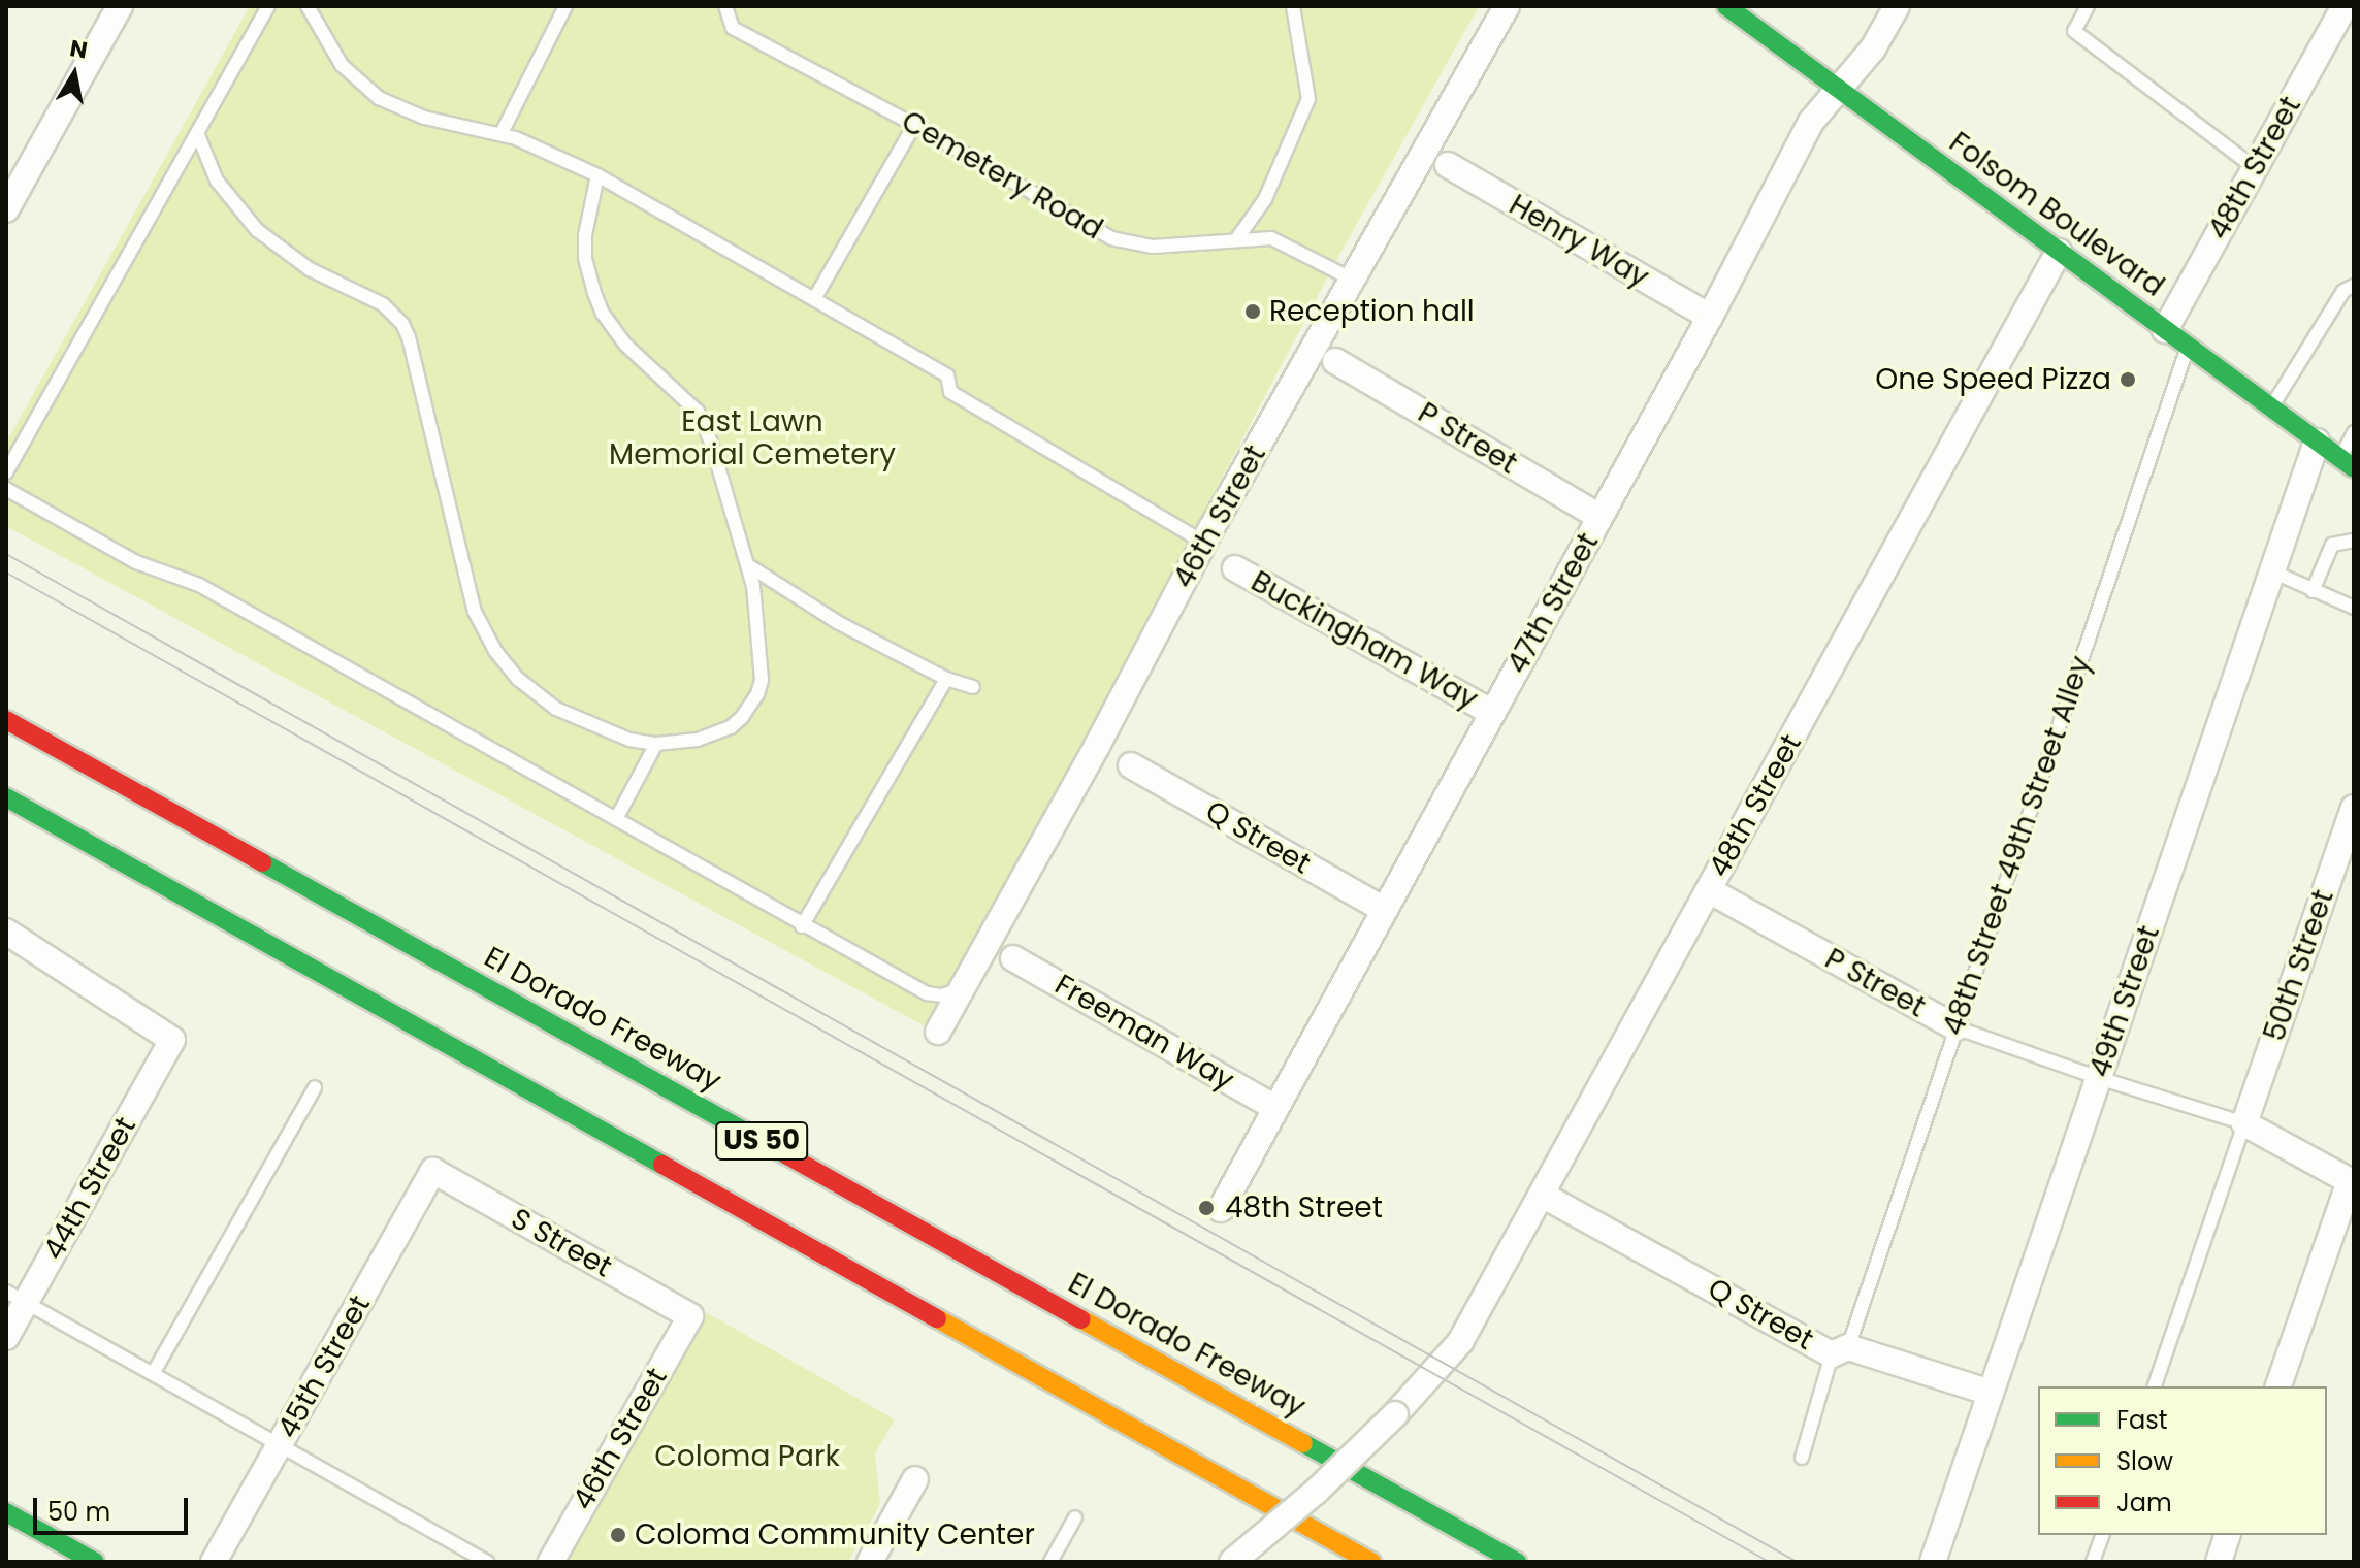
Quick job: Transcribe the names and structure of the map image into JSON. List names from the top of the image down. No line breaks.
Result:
{"streets":{"main road":["Folsom Boulevard","El Dorado Freeway","US 50"],"street":["48th Street","Henry Way","P Street","46th Street","47th Street","Buckingham Way","Q Street","50th Street","49th Street","Freeman Way","44th Street","S Street","45th Street"],"lane":["Cemetery Road","48th Street 49th Street Alley"]},"crossings":[["48th Street","Folsom Boulevard"],["48th Street","P Street"],["48th Street","Q Street"],["Cemetery Road","46th Street"],["Folsom Boulevard","47th Street"],["Folsom Boulevard","48th Street 49th Street Alley"],["Folsom Boulevard","49th Street"],["Henry Way","47th Street"],["P Street","47th Street"],["P Street","48th Street 49th Street Alley"],["46th Street","S Street"],["47th Street","Buckingham Way"],["47th Street","Q Street"],["47th Street","Freeman Way"],["Q Street","48th Street 49th Street Alley"],["Q Street","49th Street"],["S Street","45th Street"]],"parks":["East Lawn Memorial Cemetery","Coloma Park"],"places":["Reception hall","One Speed Pizza","48th Street","Coloma Community Center"],"legend":["Fast","Slow","Jam"],"scale_bar":"50 m","north":"top"}
